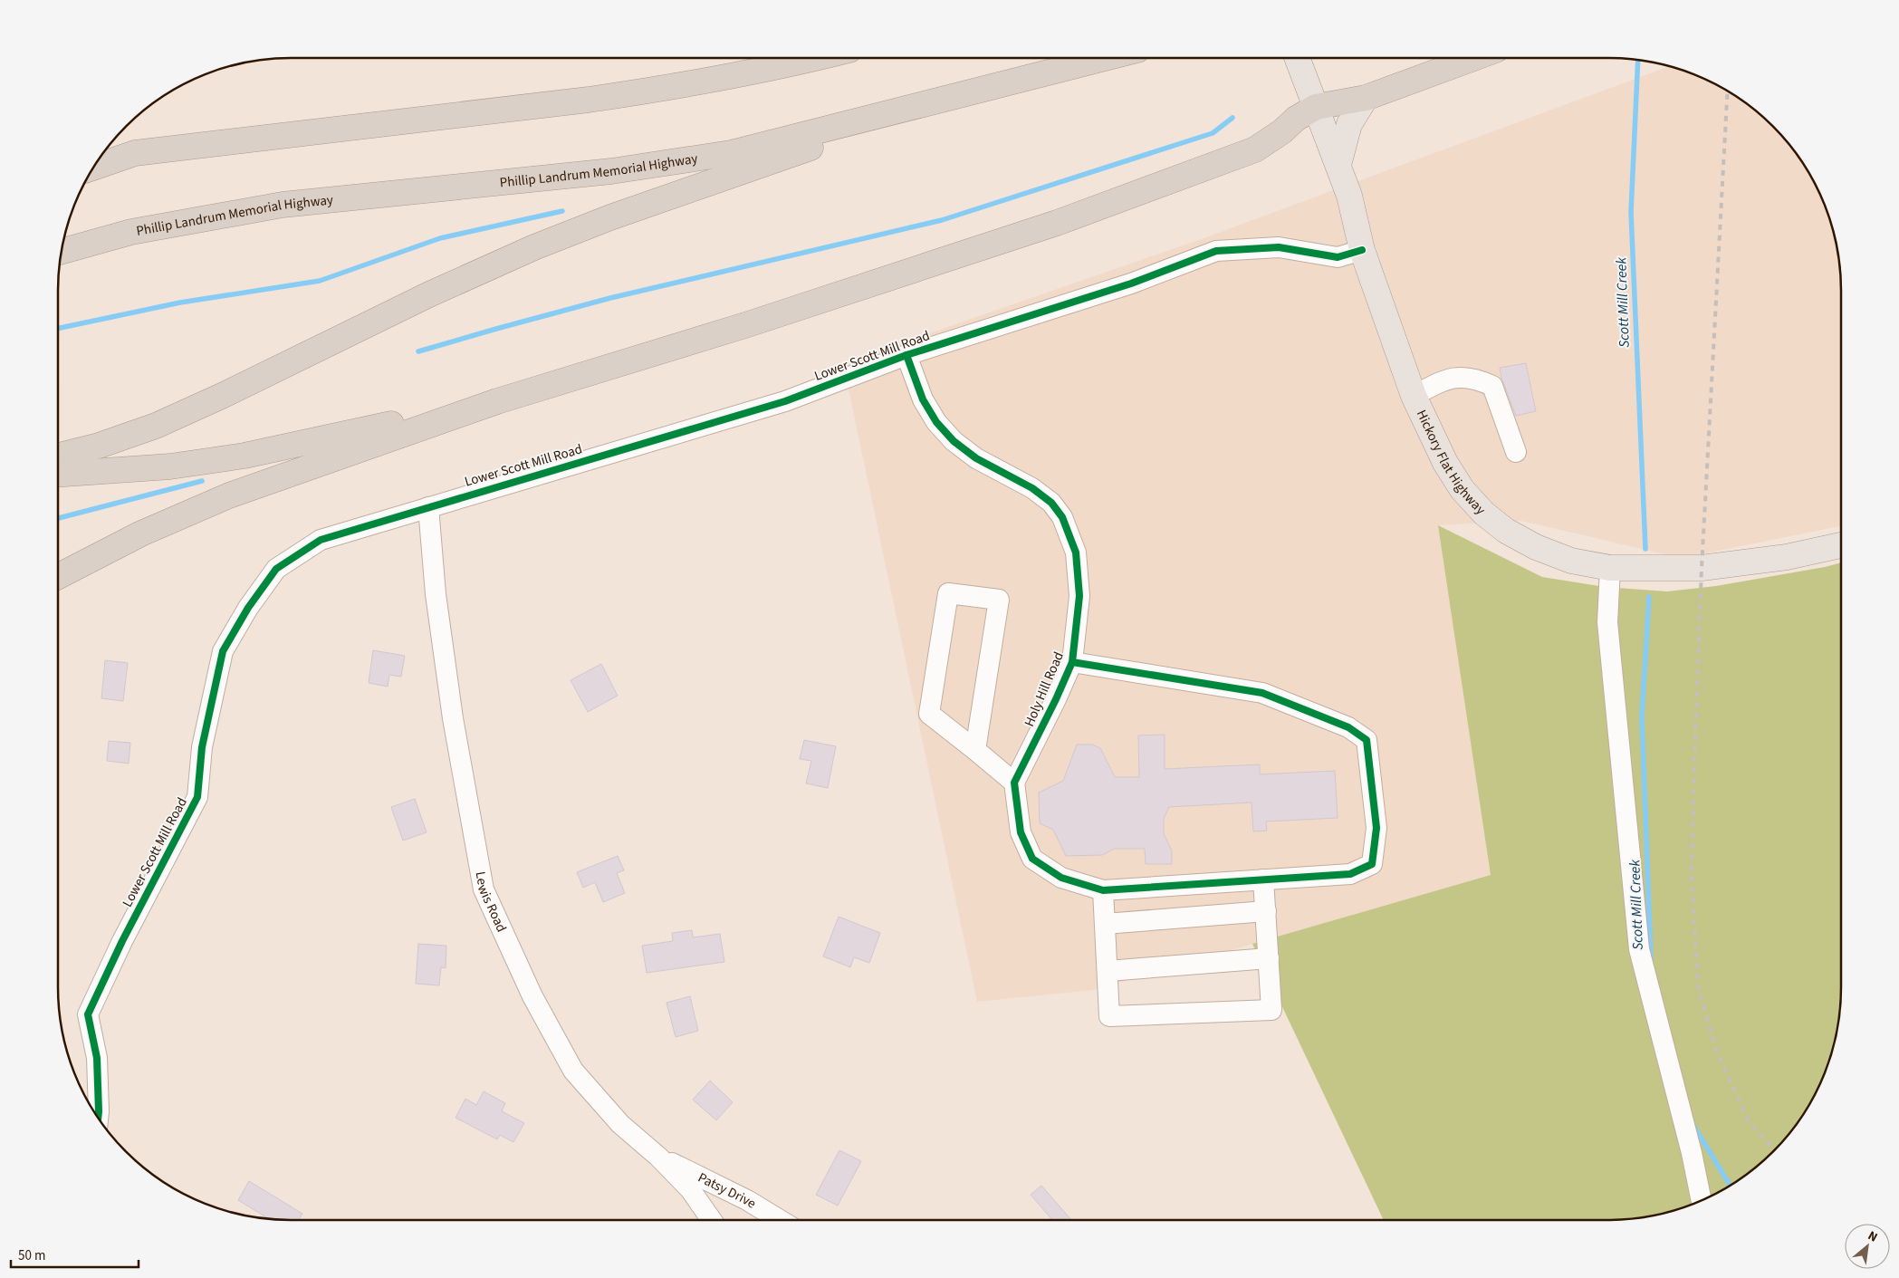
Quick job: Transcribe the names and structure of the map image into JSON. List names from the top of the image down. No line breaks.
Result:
{"streets":{"highway":["Phillip Landrum Memorial Highway"],"main road":["Hickory Flat Highway"],"street":["Lower Scott Mill Road","Holy Hill Road","Lewis Road","Patsy Drive"]},"crossings":[["Lower Scott Mill Road","Hickory Flat Highway"],["Lower Scott Mill Road","Holy Hill Road"],["Lower Scott Mill Road","Lewis Road"],["Lewis Road","Patsy Drive"]],"water":["Scott Mill Creek"],"scale_bar":"50 m","north":"top right"}
